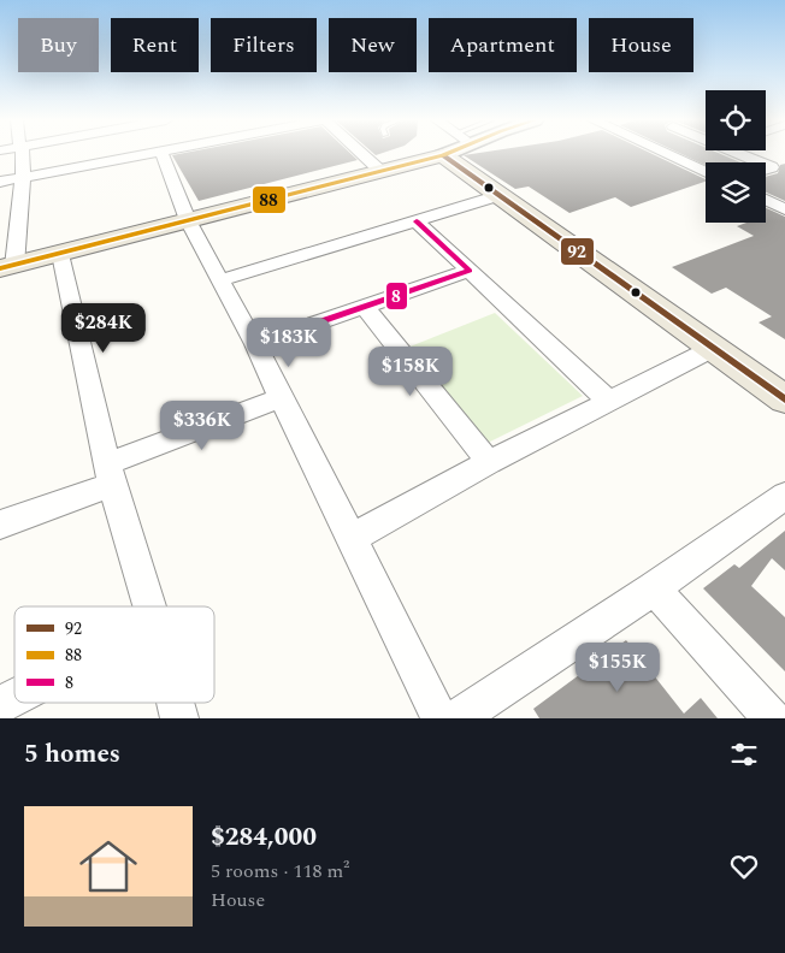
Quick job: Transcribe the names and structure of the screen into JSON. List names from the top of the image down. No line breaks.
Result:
{"lines":["transit line 88","transit line 92","transit line 8"],"legend":["92","88","8"],"page":{"chip":["Buy","Rent","Filters","New","Apartment","House"],"price":["$284K","$183K","$158K","$336K","$155K"],"heading":"5 homes","list":[{"name":"$284,000","note":"5 rooms · 118 m² · House"}]}}
